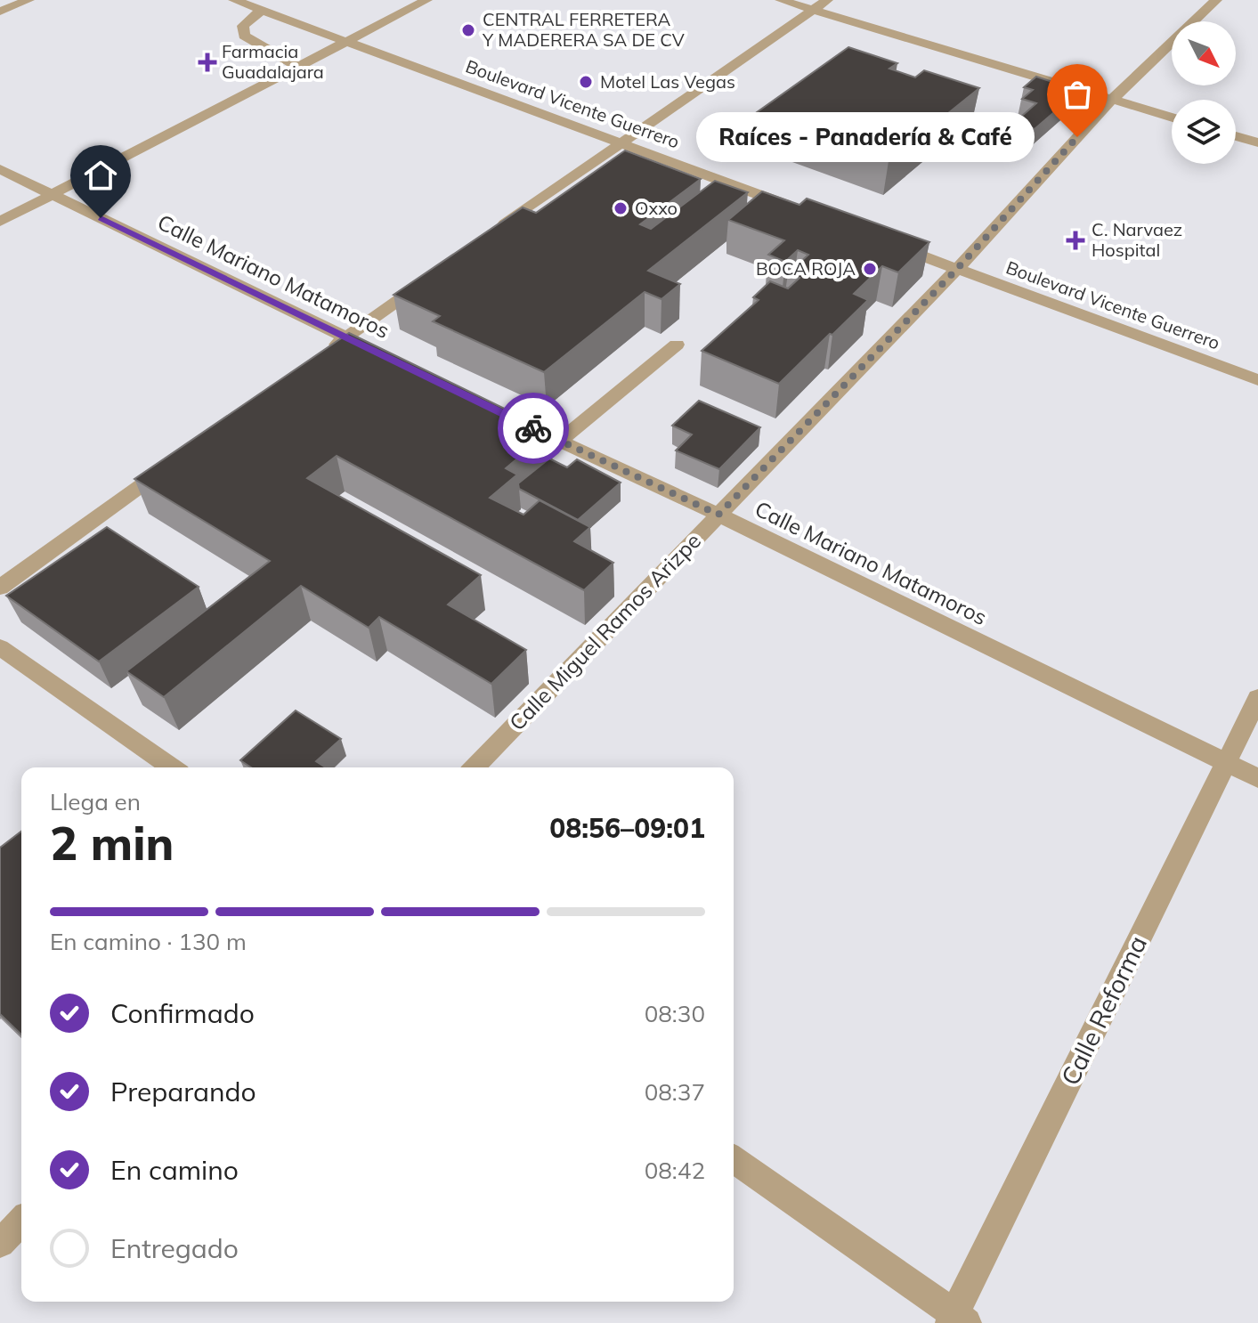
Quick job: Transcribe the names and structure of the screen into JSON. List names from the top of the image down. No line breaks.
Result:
{"streets":{"street":["Boulevard Vicente Guerrero","Calle Mariano Matamoros","Calle Miguel Ramos Arizpe","Calle Reforma"]},"crossings":[["Boulevard Vicente Guerrero","Calle Miguel Ramos Arizpe"],["Calle Mariano Matamoros","Calle Miguel Ramos Arizpe"],["Calle Mariano Matamoros","Calle Reforma"]],"places":{"other":["CENTRAL FERRETERA Y MADERERA SA DE CV","Motel Las Vegas","Raíces - Panadería & Café","Oxxo","BOCA ROJA"],"health":["Farmacia Guadalajara","C. Narvaez Hospital"]},"north":"bottom right","page":{"bubble":"Raíces - Panadería & Café","heading":["2 min","Llega en","08:56–09:01"],"bar":"En camino · 130 m","list":[["Confirmado","08:30"],["Preparando","08:37"],["En camino","08:42"],"Entregado"]}}
